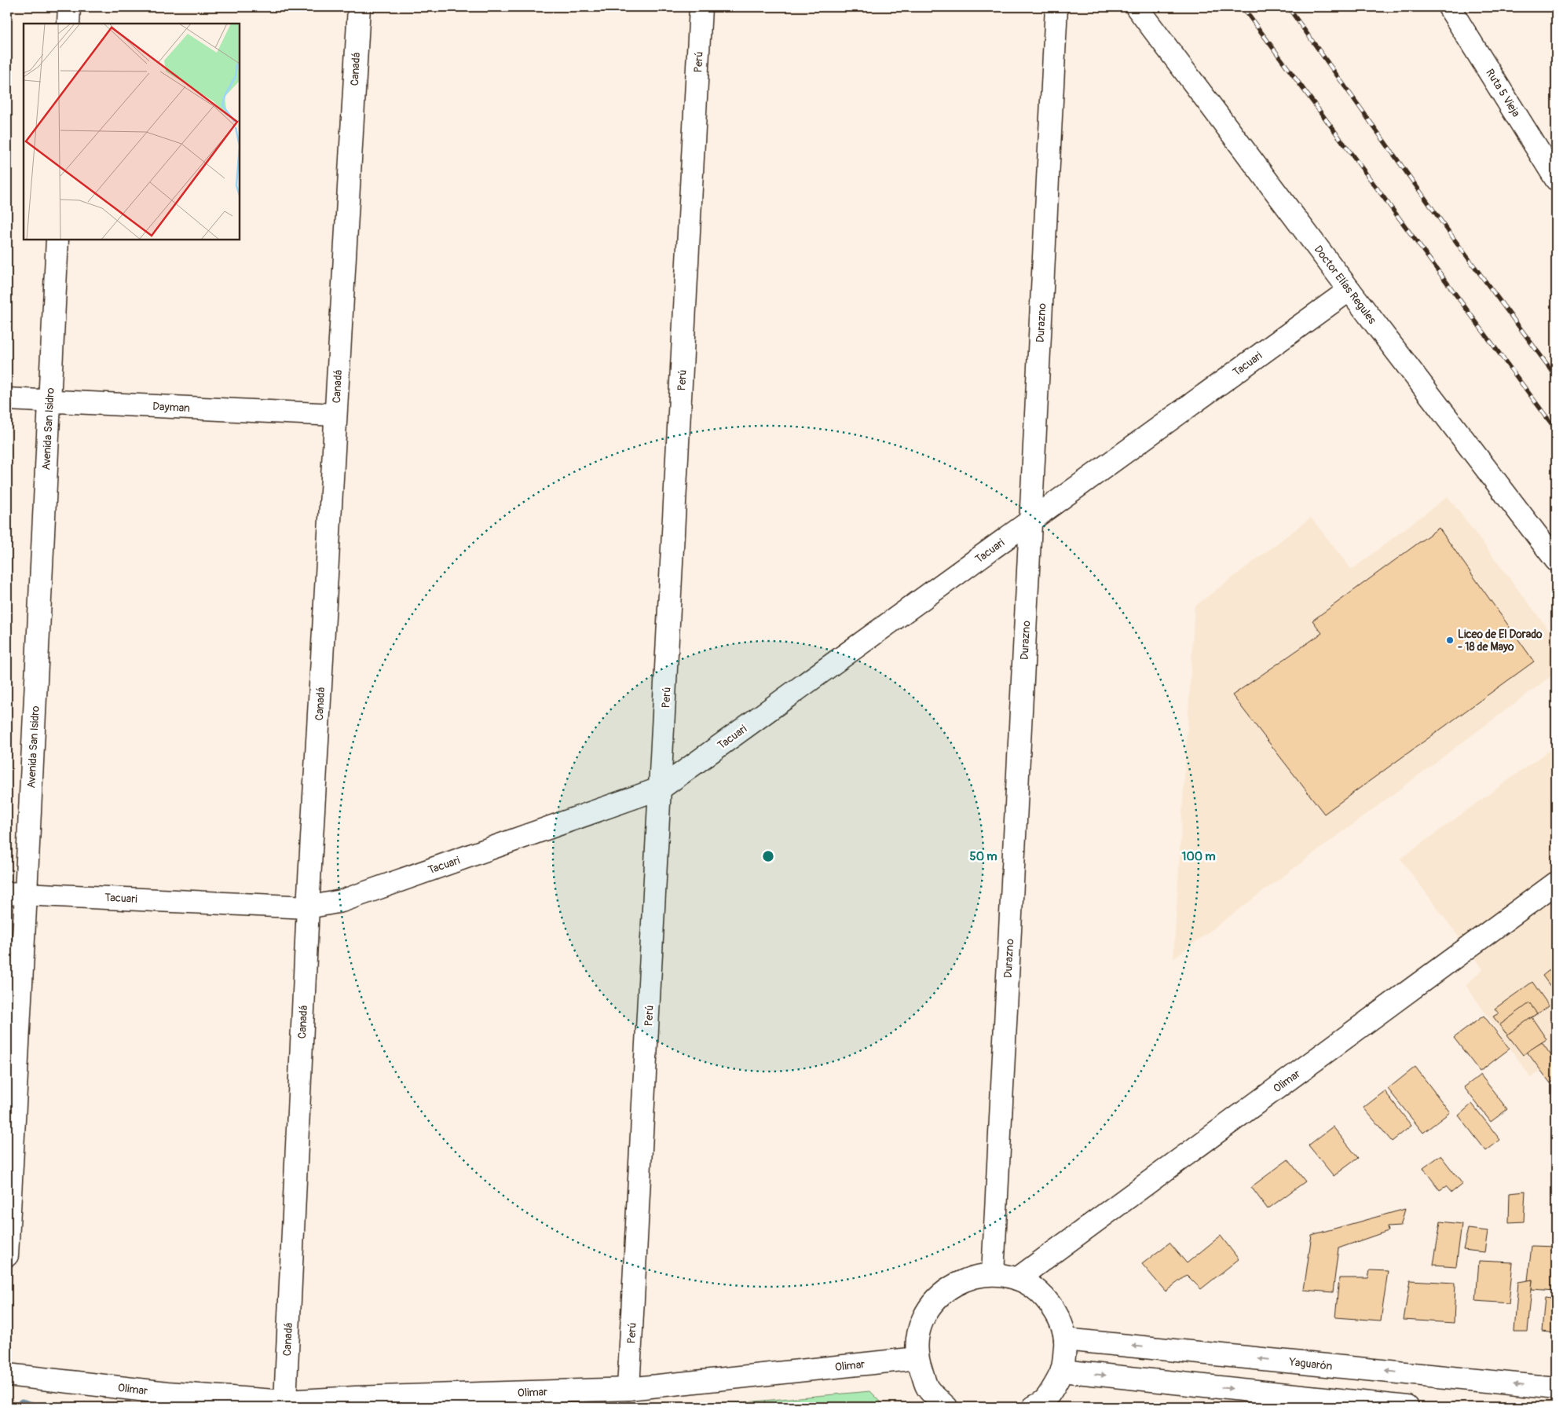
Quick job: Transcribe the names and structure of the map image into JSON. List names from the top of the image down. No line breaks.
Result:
{"streets":{"street":["Perú","Canadá","Ruta 5 Vieja","Doctor Elías Regules","Durazno","Tacuari","Dayman","Avenida San Isidro","Olimar","Yaguarón"]},"crossings":[["Perú","Tacuari"],["Perú","Olimar"],["Canadá","Tacuari"],["Canadá","Dayman"],["Canadá","Olimar"],["Doctor Elías Regules","Tacuari"],["Durazno","Tacuari"],["Tacuari","Avenida San Isidro"],["Dayman","Avenida San Isidro"]],"places":["Liceo de El Dorado - 18 de Mayo"],"rings":["50 m","100 m"]}
